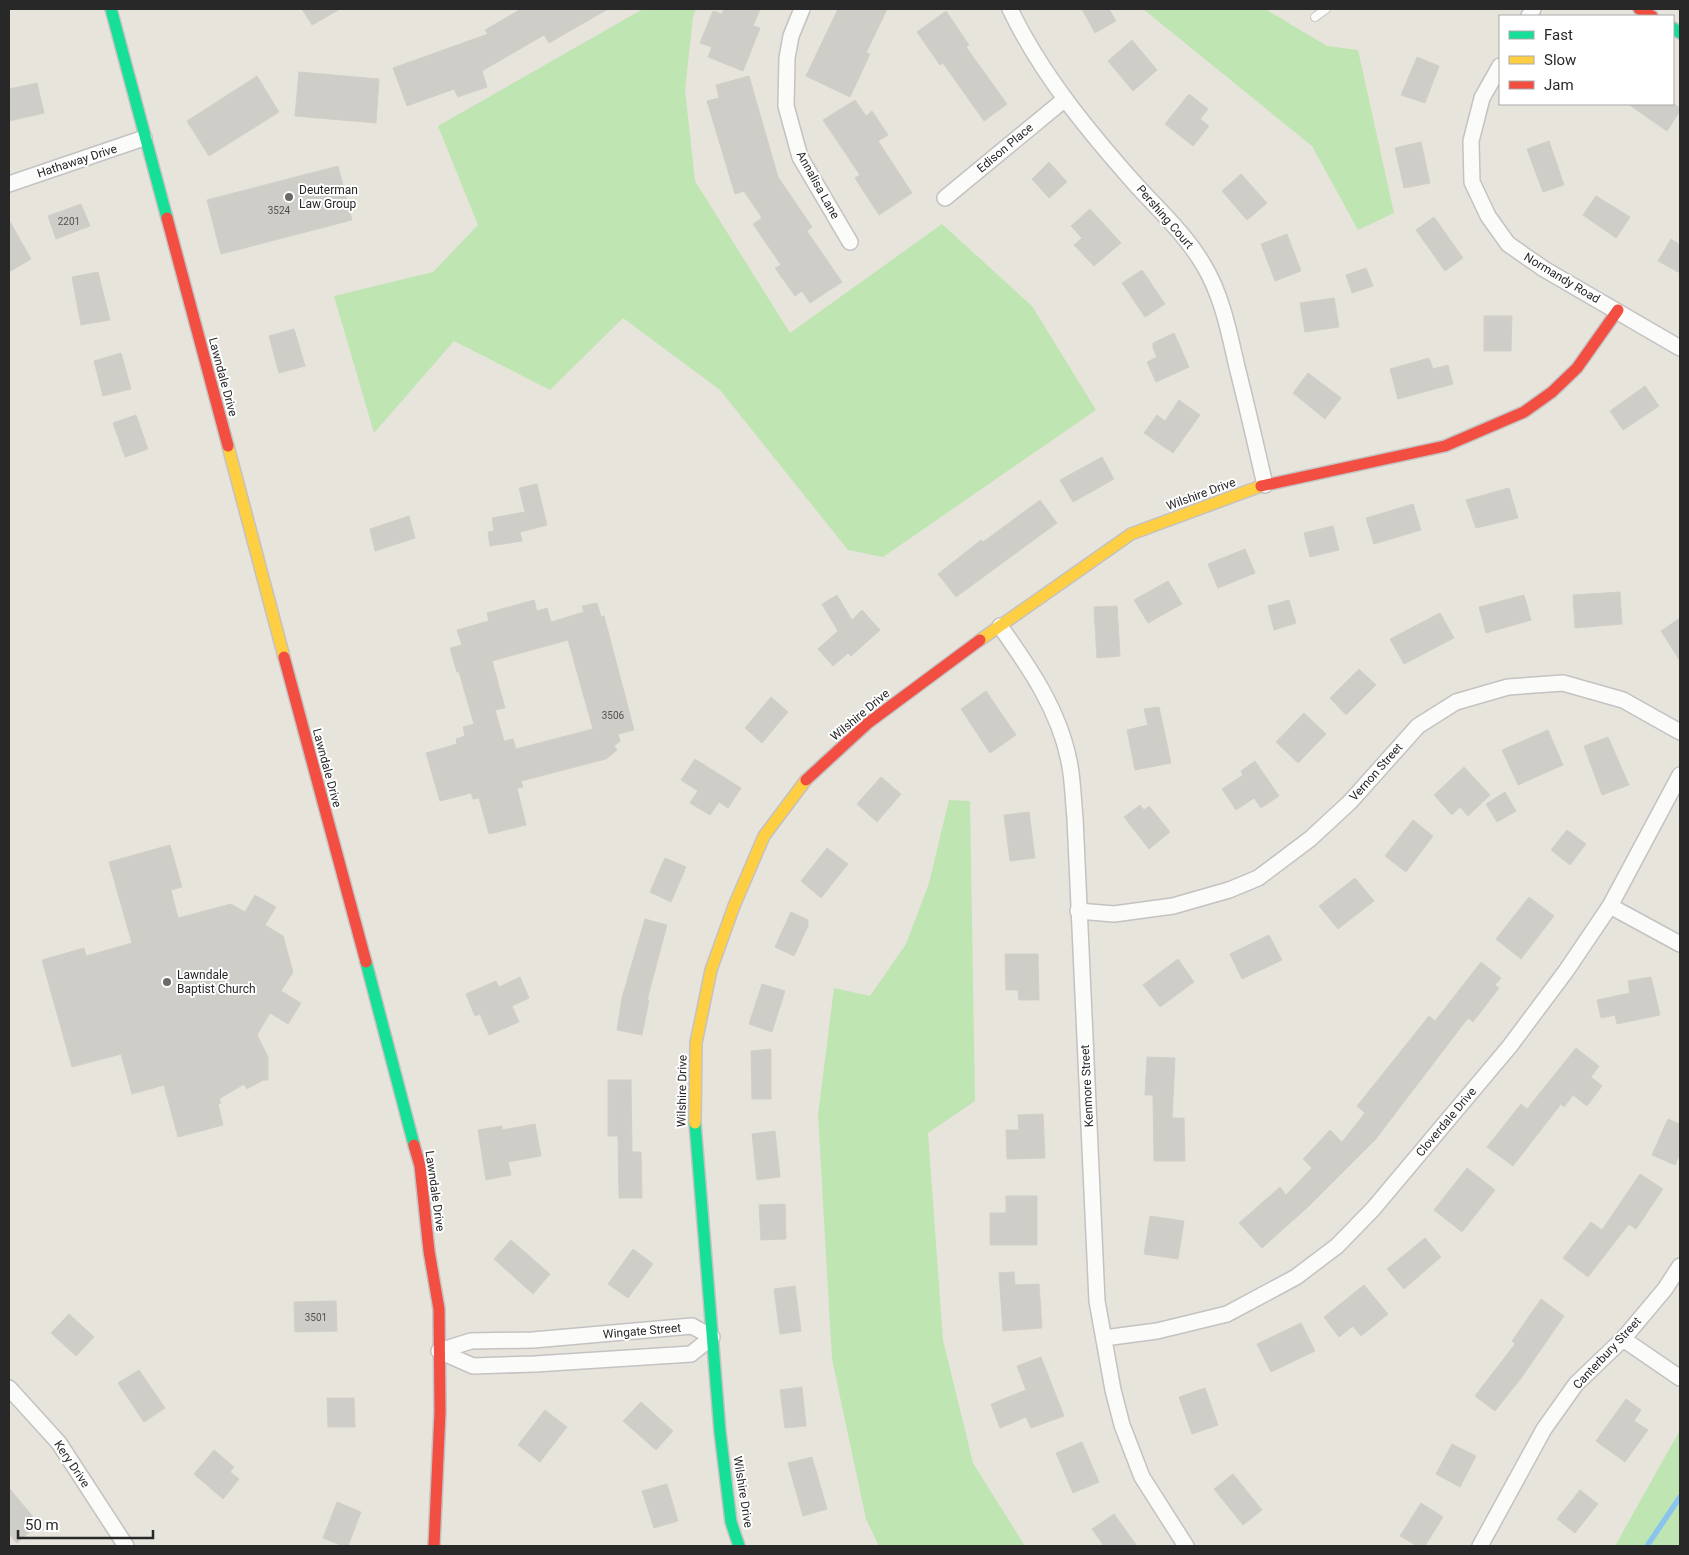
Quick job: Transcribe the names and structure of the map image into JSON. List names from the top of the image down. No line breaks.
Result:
{"streets":{"street":["Edison Place","Hathaway Drive","Annalisa Lane","Pershing Court","Normandy Road","Lawndale Drive","Wilshire Drive","Vernon Street","Kenmore Street","Cloverdale Drive","Wingate Street","Canterbury Street","Kery Drive"]},"crossings":[["Edison Place","Pershing Court"],["Hathaway Drive","Lawndale Drive"],["Pershing Court","Wilshire Drive"],["Normandy Road","Wilshire Drive"],["Lawndale Drive","Wingate Street"],["Wilshire Drive","Kenmore Street"],["Wilshire Drive","Wingate Street"],["Vernon Street","Kenmore Street"],["Kenmore Street","Cloverdale Drive"]],"places":["Deuterman Law Group","Lawndale Baptist Church"],"house_numbers":["3524","2201","3506","3501"],"legend":["Fast","Slow","Jam"],"scale_bar":"50 m"}
